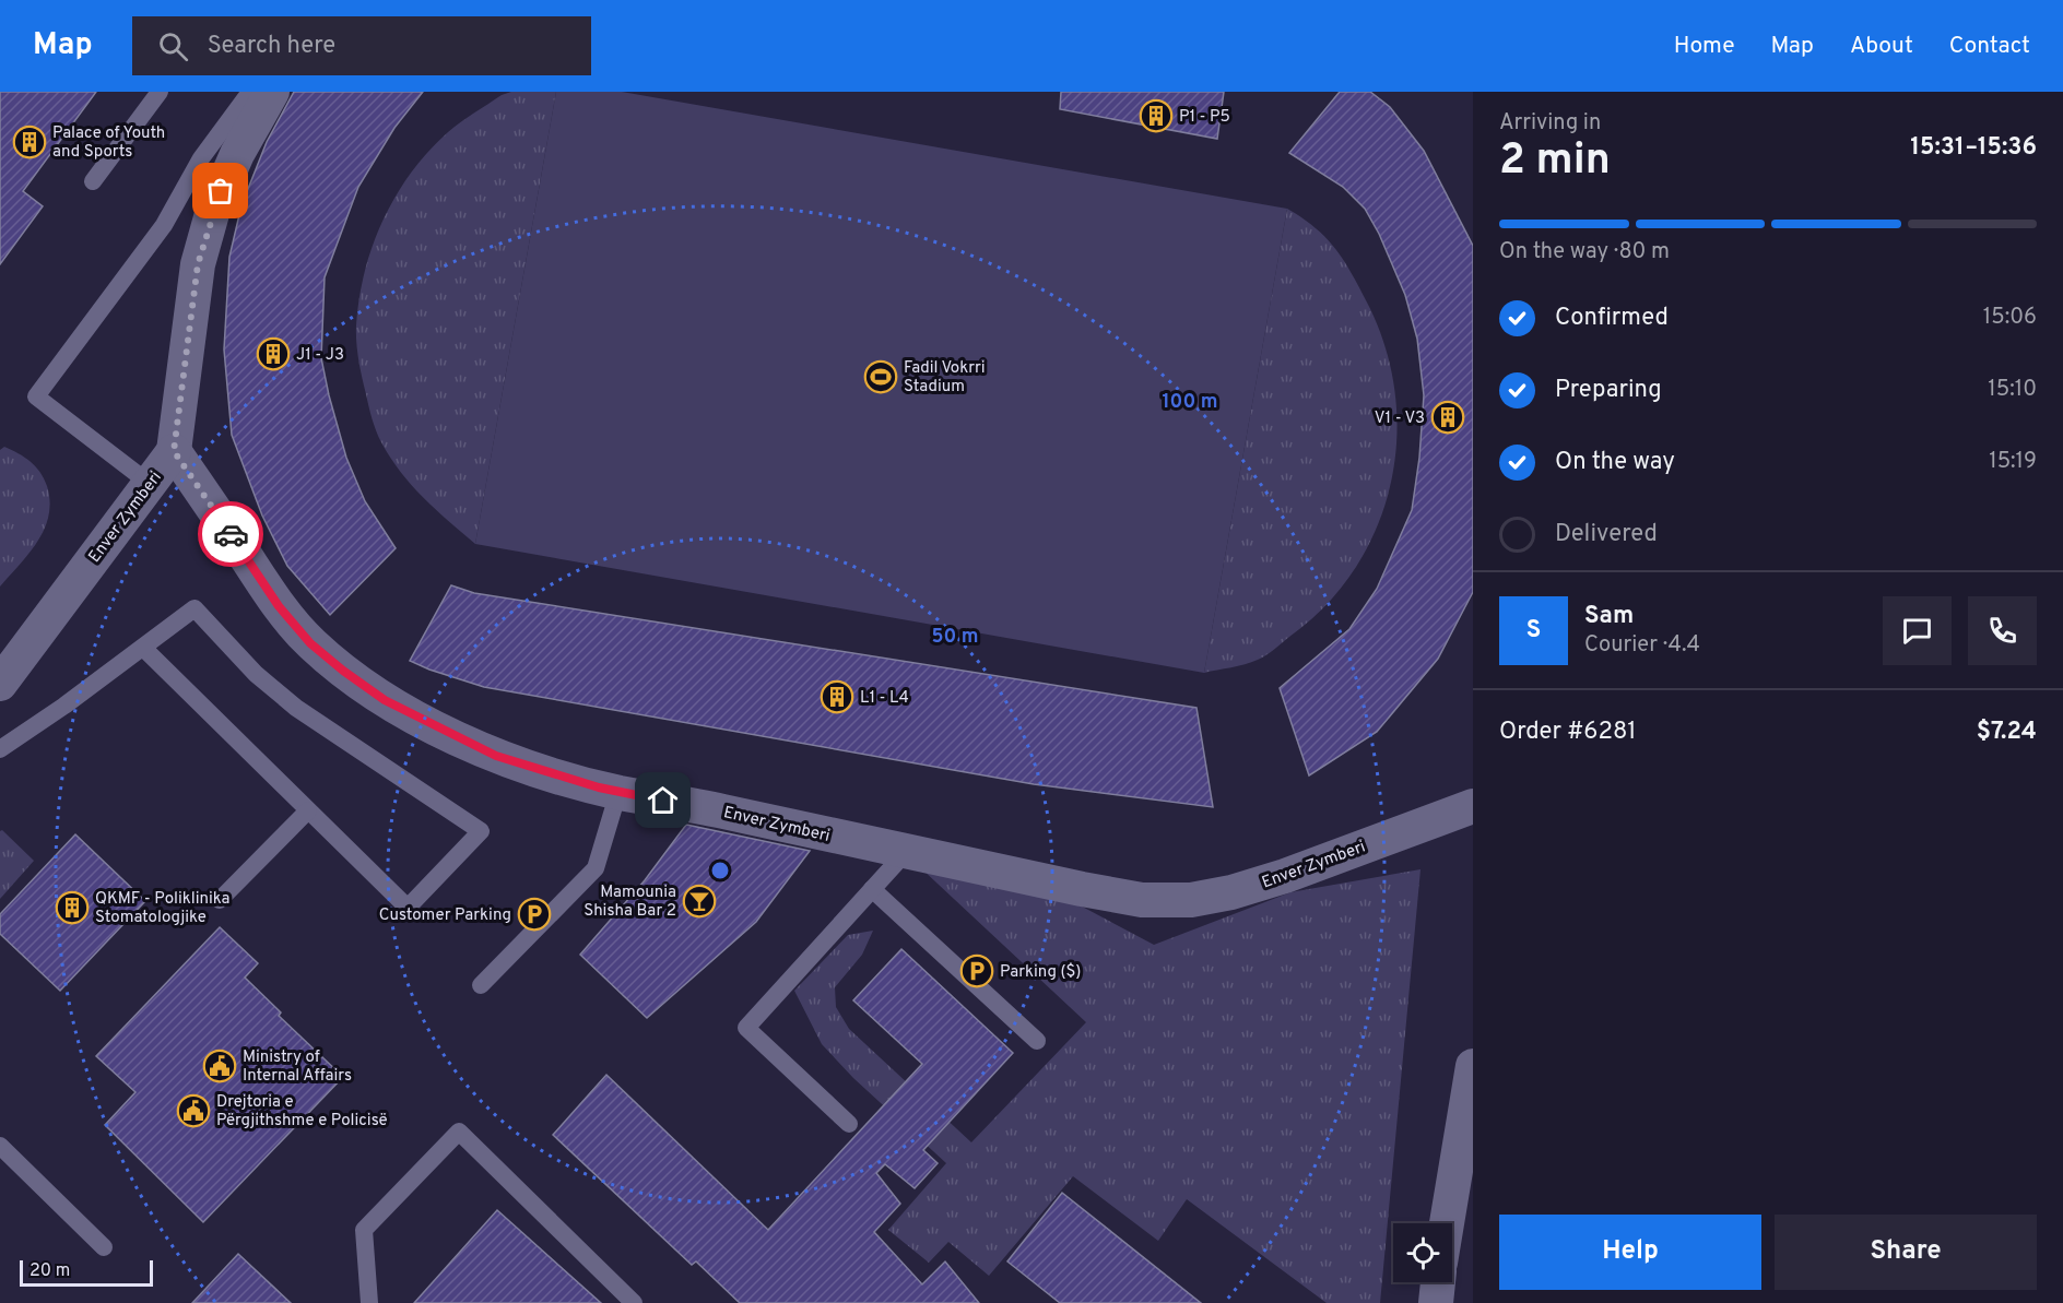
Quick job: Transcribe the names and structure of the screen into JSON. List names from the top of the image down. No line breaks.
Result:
{"streets":{"street":["Enver Zymberi"]},"places":{"building":["P1 - P5","Palace of Youth and Sports","J1 - J3","V1 - V3","L1 - L4","QKMF - Poliklinika Stomatologjike"],"sports":["Fadil Vokrri Stadium"],"bar":["Mamounia Shisha Bar 2"],"parking":["Customer Parking","Parking ($)"],"public building":["Ministry of Internal Affairs","Drejtoria e Përgjithshme e Policisë"]},"scale_bar":"20 m","page":{"header":"Map","search":"Search here","nav":["Home","Map","About","Contact"],"heading":["2 min","Arriving in","15:31–15:36"],"panel":["Sam","Courier · 4.4","Order #6281","$7.24"],"bar":"On the way · 80 m","list":[["Confirmed","15:06"],["Preparing","15:10"],["On the way","15:19"],"Delivered"],"round":"S","buttons":["Help","Share"],"scale":"20 m"},"rings":["100 m","50 m"]}
